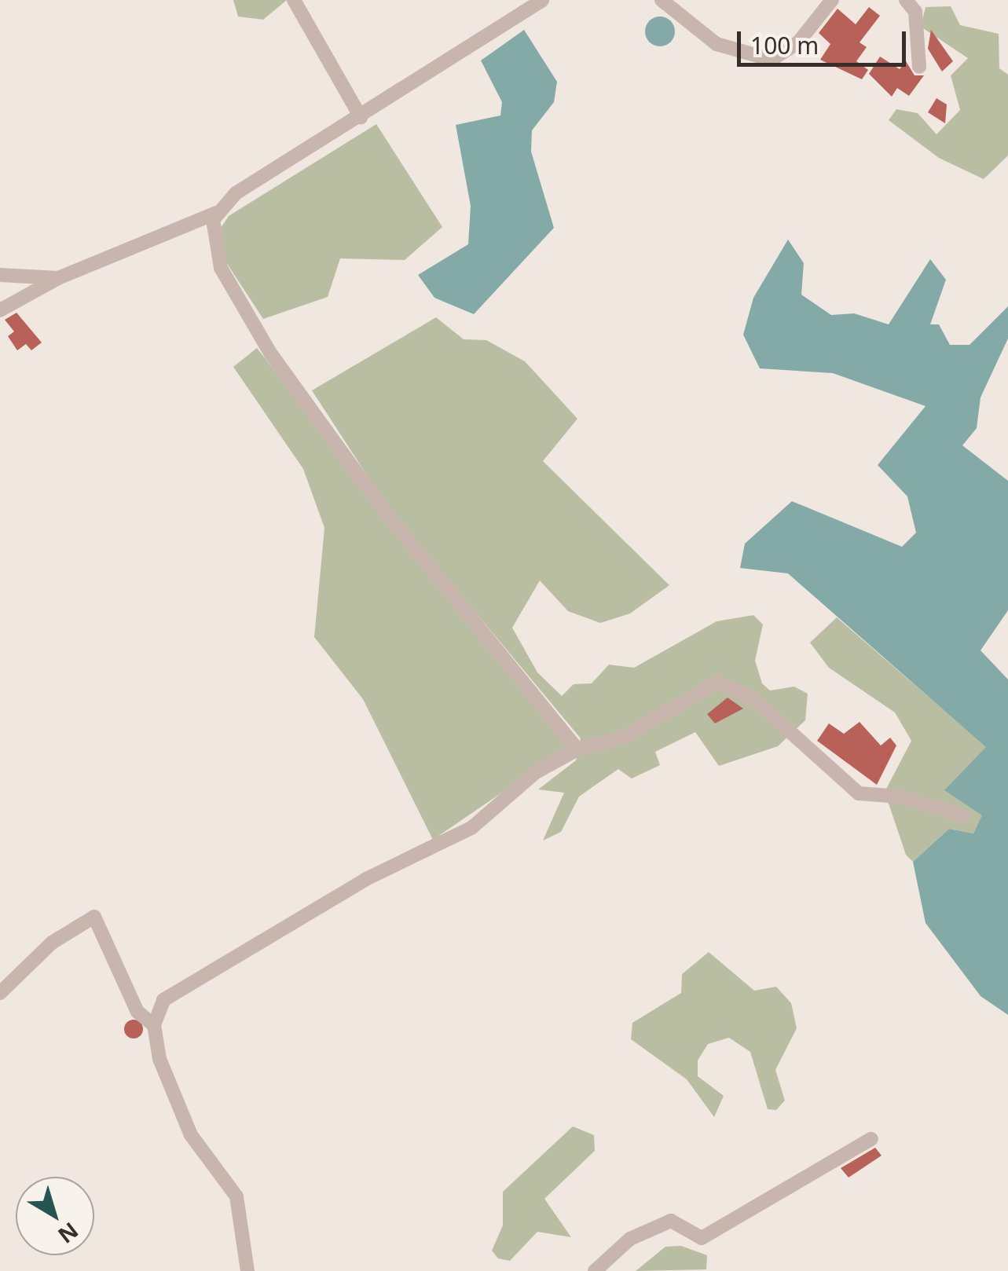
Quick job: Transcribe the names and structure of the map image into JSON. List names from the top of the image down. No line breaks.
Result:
{"scale_bar":"100 m","north":"bottom right"}
